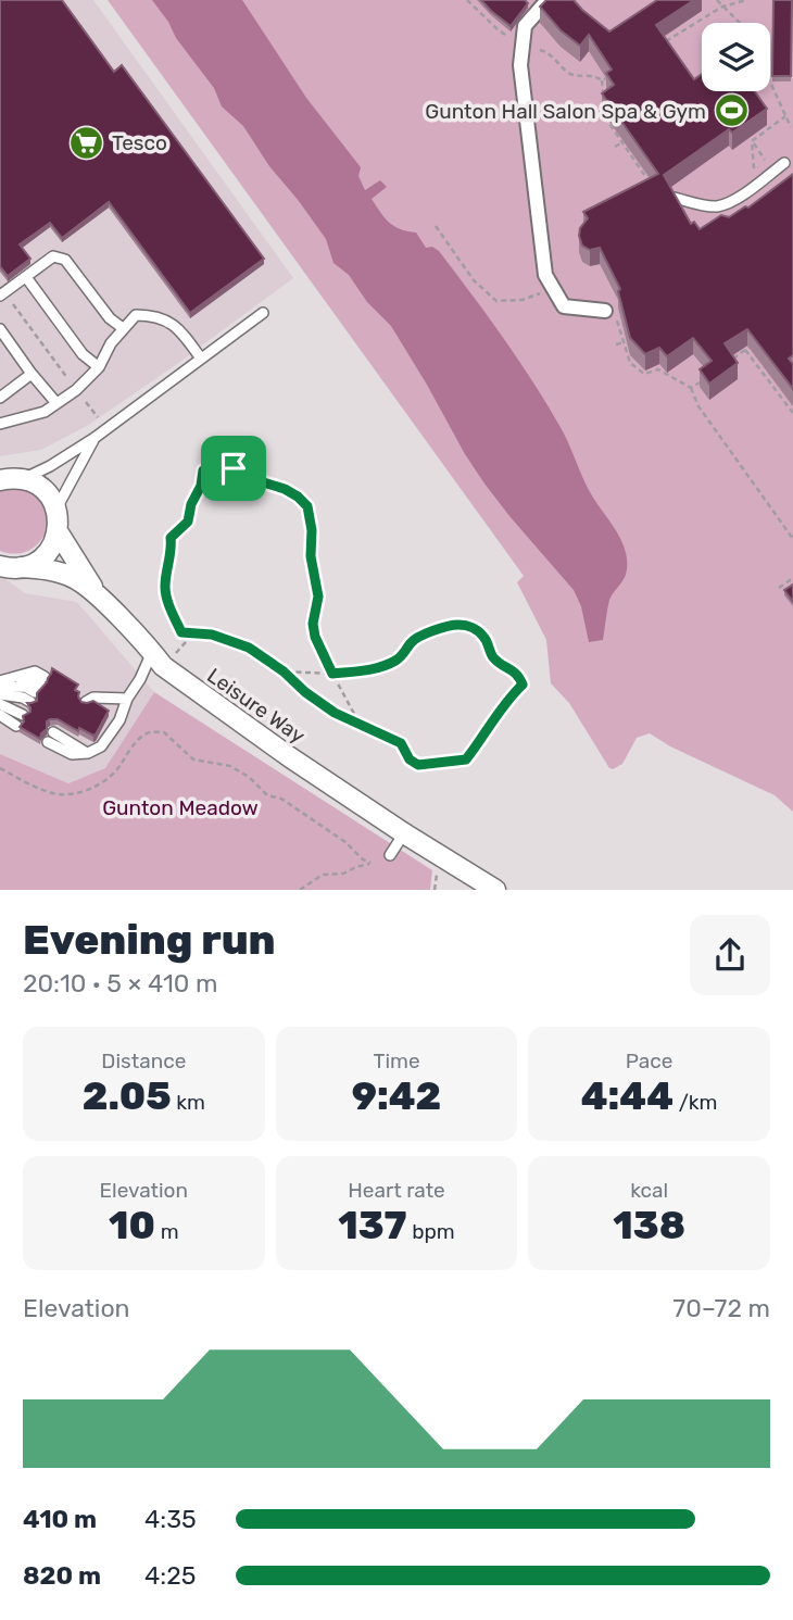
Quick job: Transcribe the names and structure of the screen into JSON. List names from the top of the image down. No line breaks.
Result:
{"streets":{"street":["Leisure Way"]},"parks":["Gunton Meadow"],"places":{"sports":["Gunton Hall Salon Spa & Gym"],"supermarket":["Tesco"]},"page":{"heading":["Evening run","20:10 · 5 × 410 m"],"stats":[["Distance","2.05 km"],["Time","9:42"],["Pace","4:44 /km"],["Elevation","10 m"],["Heart rate","137 bpm"],["kcal","138"]],"chart":["Elevation","70–72 m"],"list":[{"name":"410 m","note":"4:35"},{"name":"820 m","note":"4:25"}]}}
